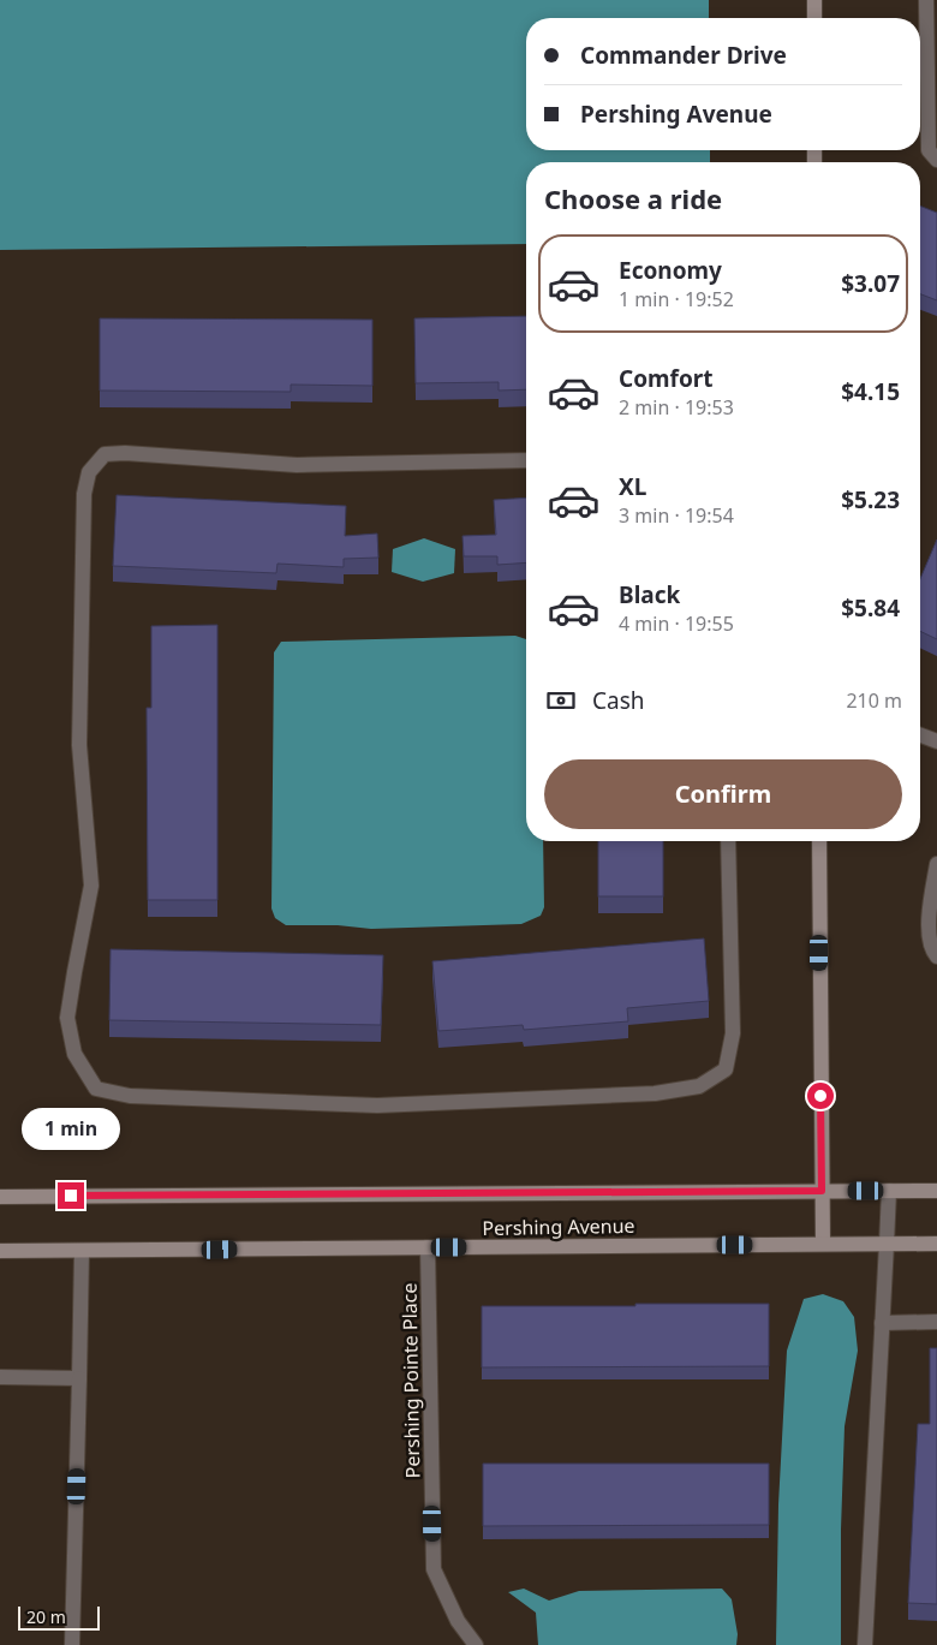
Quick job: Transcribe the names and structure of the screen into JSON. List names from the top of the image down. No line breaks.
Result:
{"streets":{"street":["Pershing Avenue","Pershing Pointe Place"]},"crossings":[["Pershing Avenue","Pershing Pointe Place"]],"scale_bar":"20 m","page":{"banner":["Commander Drive","Pershing Avenue"],"heading":"Choose a ride","list":[{"name":"Economy","note":"1 min · 19:52","value":"$3.07"},{"name":"Comfort","note":"2 min · 19:53","value":"$4.15"},{"name":"XL","note":"3 min · 19:54","value":"$5.23"},{"name":"Black","note":"4 min · 19:55","value":"$5.84"}],"pay":["Cash","210 m"],"buttons":"Confirm","bubble":"1 min","scale":"20 m"}}
